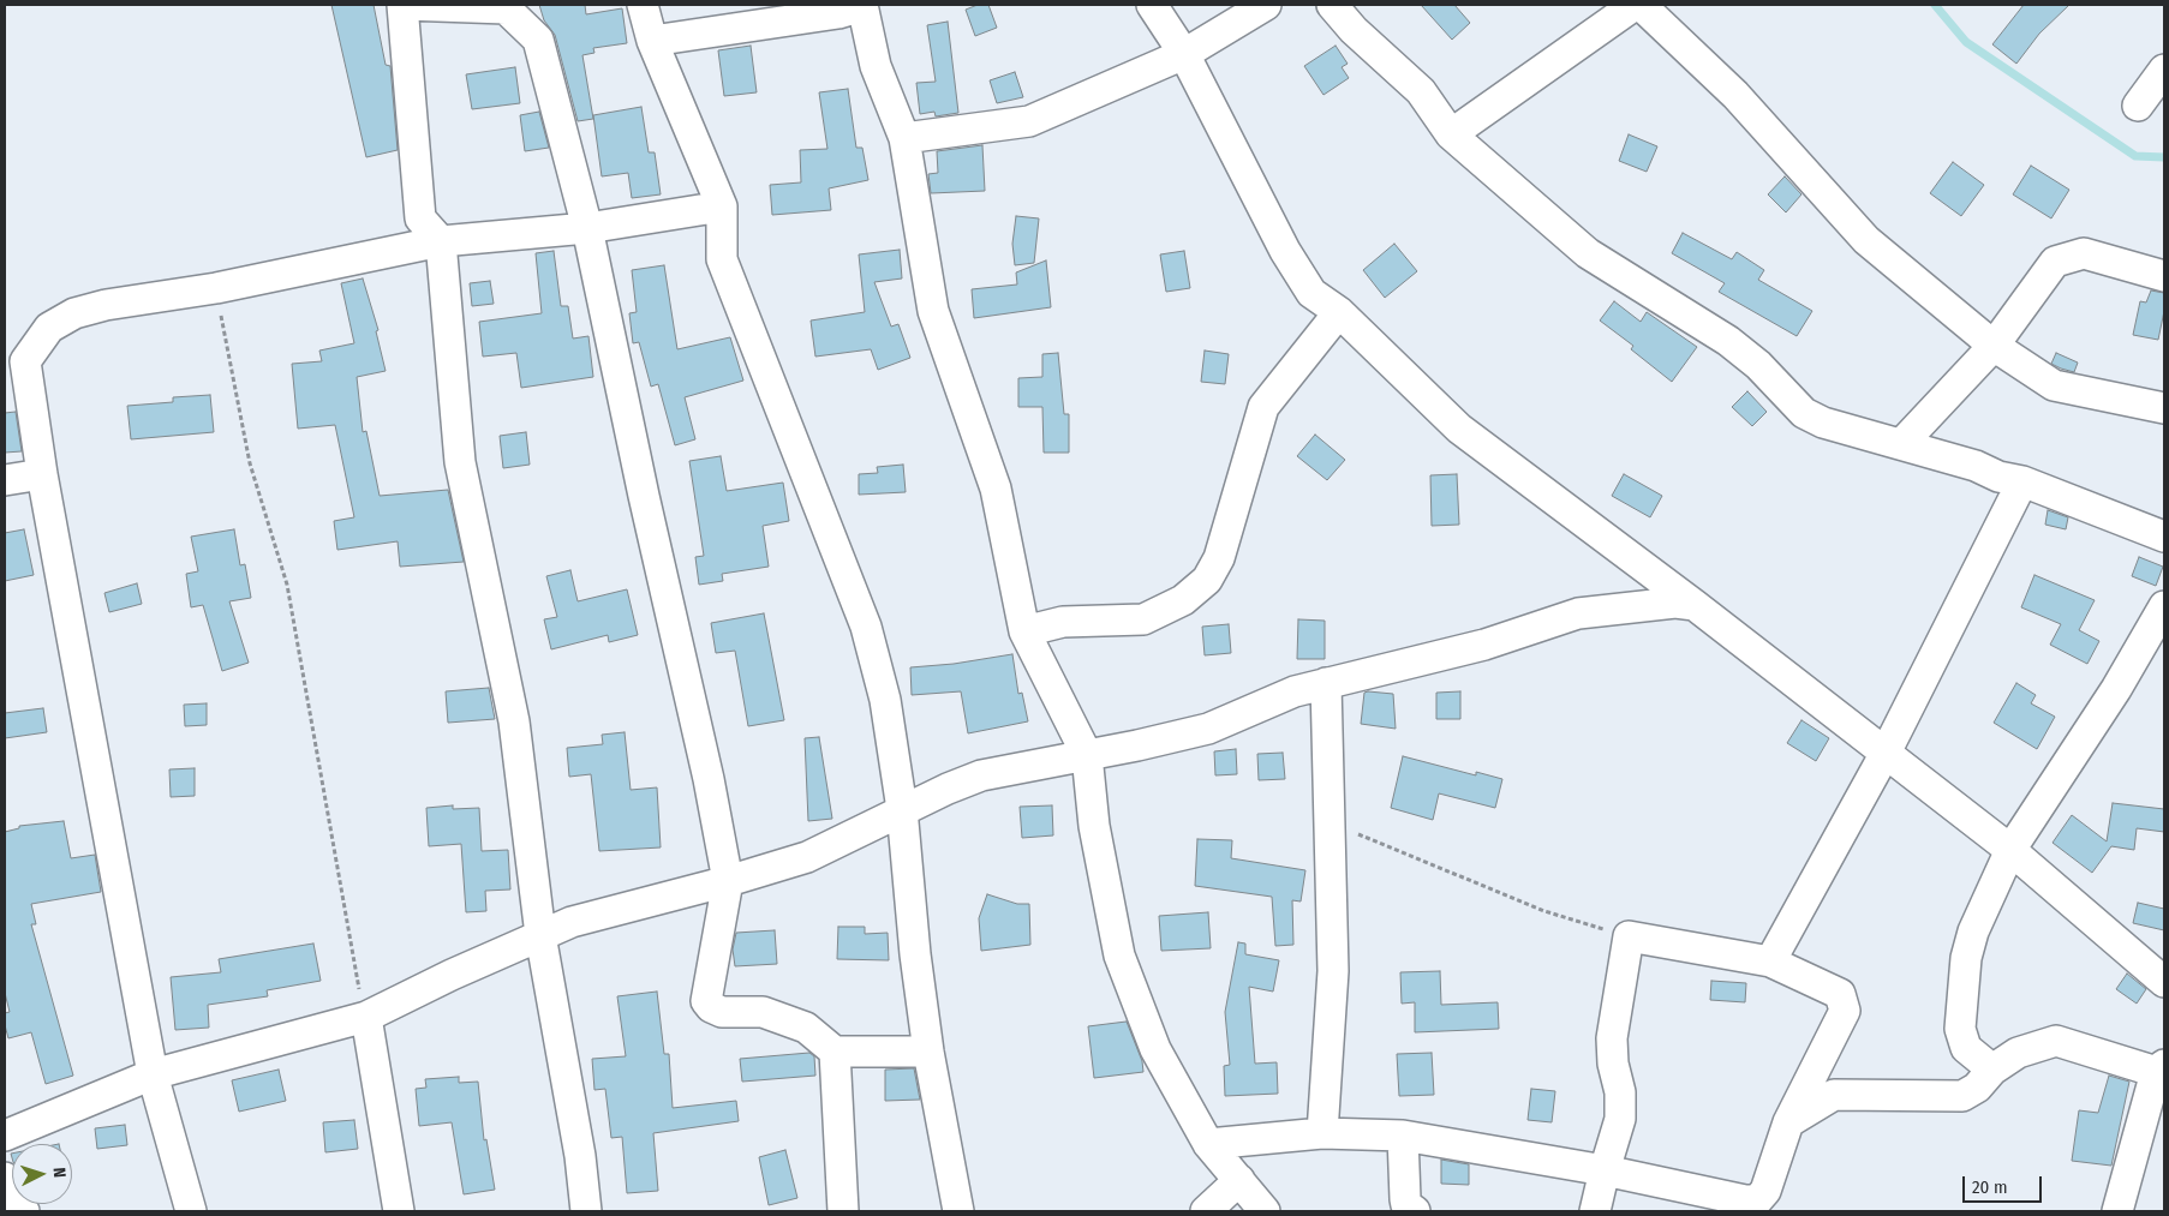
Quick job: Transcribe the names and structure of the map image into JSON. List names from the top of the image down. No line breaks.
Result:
{"scale_bar":"20 m","north":"right"}
